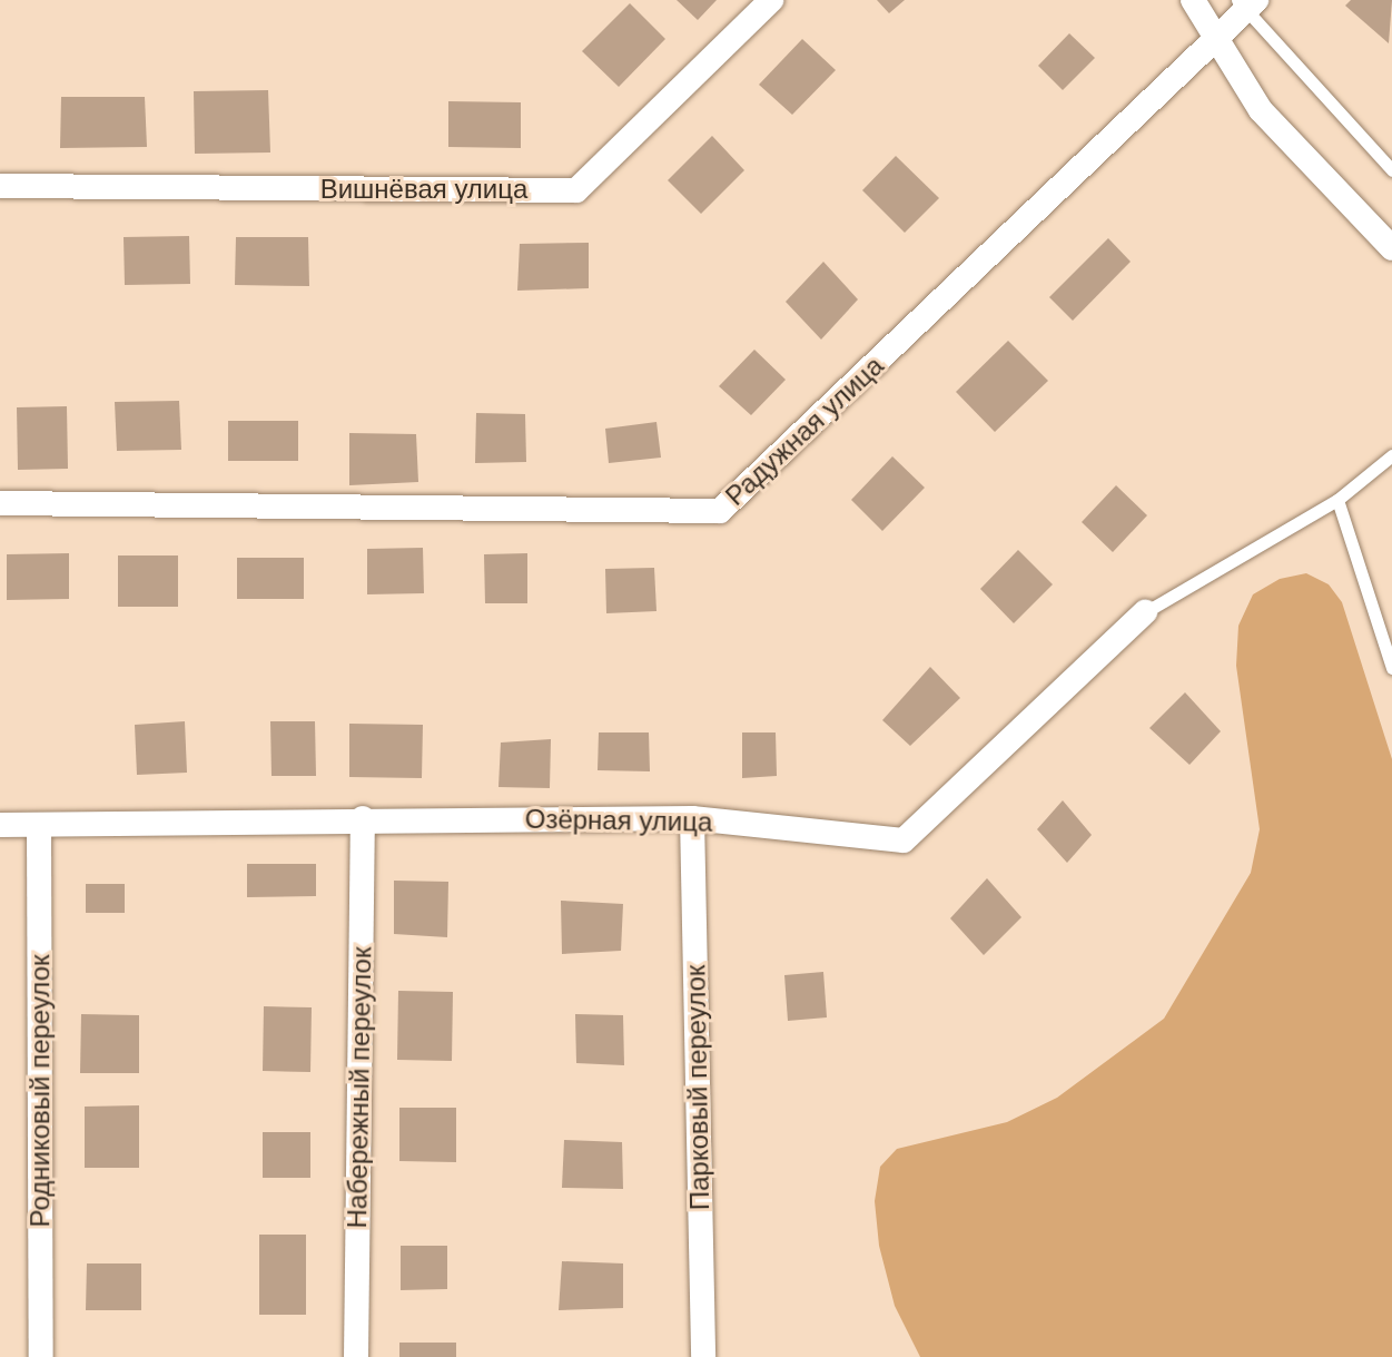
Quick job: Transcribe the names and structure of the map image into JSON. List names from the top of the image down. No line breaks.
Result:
{"streets":{"street":["Вишнёвая улица","Радужная улица","Озёрная улица","Набережный переулок","Парковый переулок","Родниковый переулок"]},"crossings":[["Озёрная улица","Набережный переулок"],["Озёрная улица","Парковый переулок"],["Озёрная улица","Родниковый переулок"]]}
